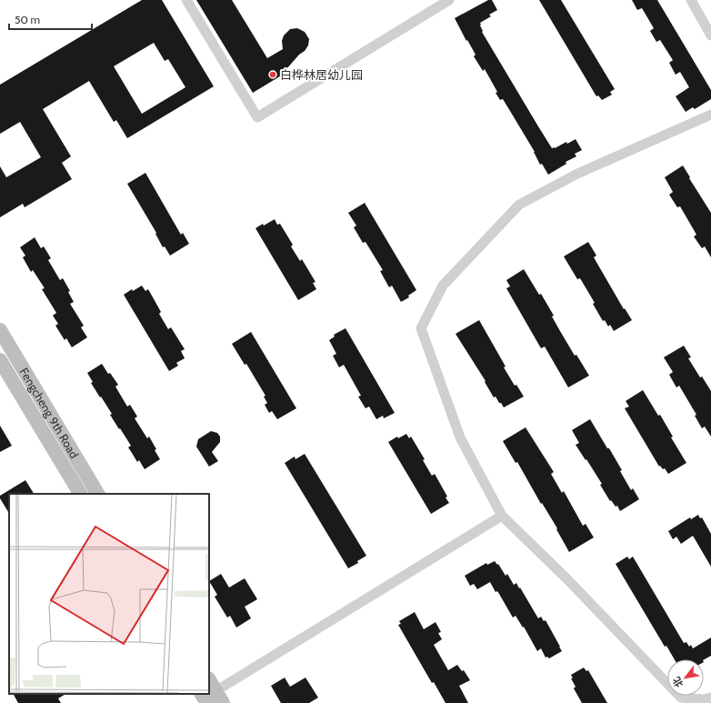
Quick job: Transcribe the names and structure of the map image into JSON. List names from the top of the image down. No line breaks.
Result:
{"streets":{"street":["Fengcheng 9th Road"]},"places":["白桦林居幼儿园"],"scale_bar":"50 m","north":"bottom left"}
